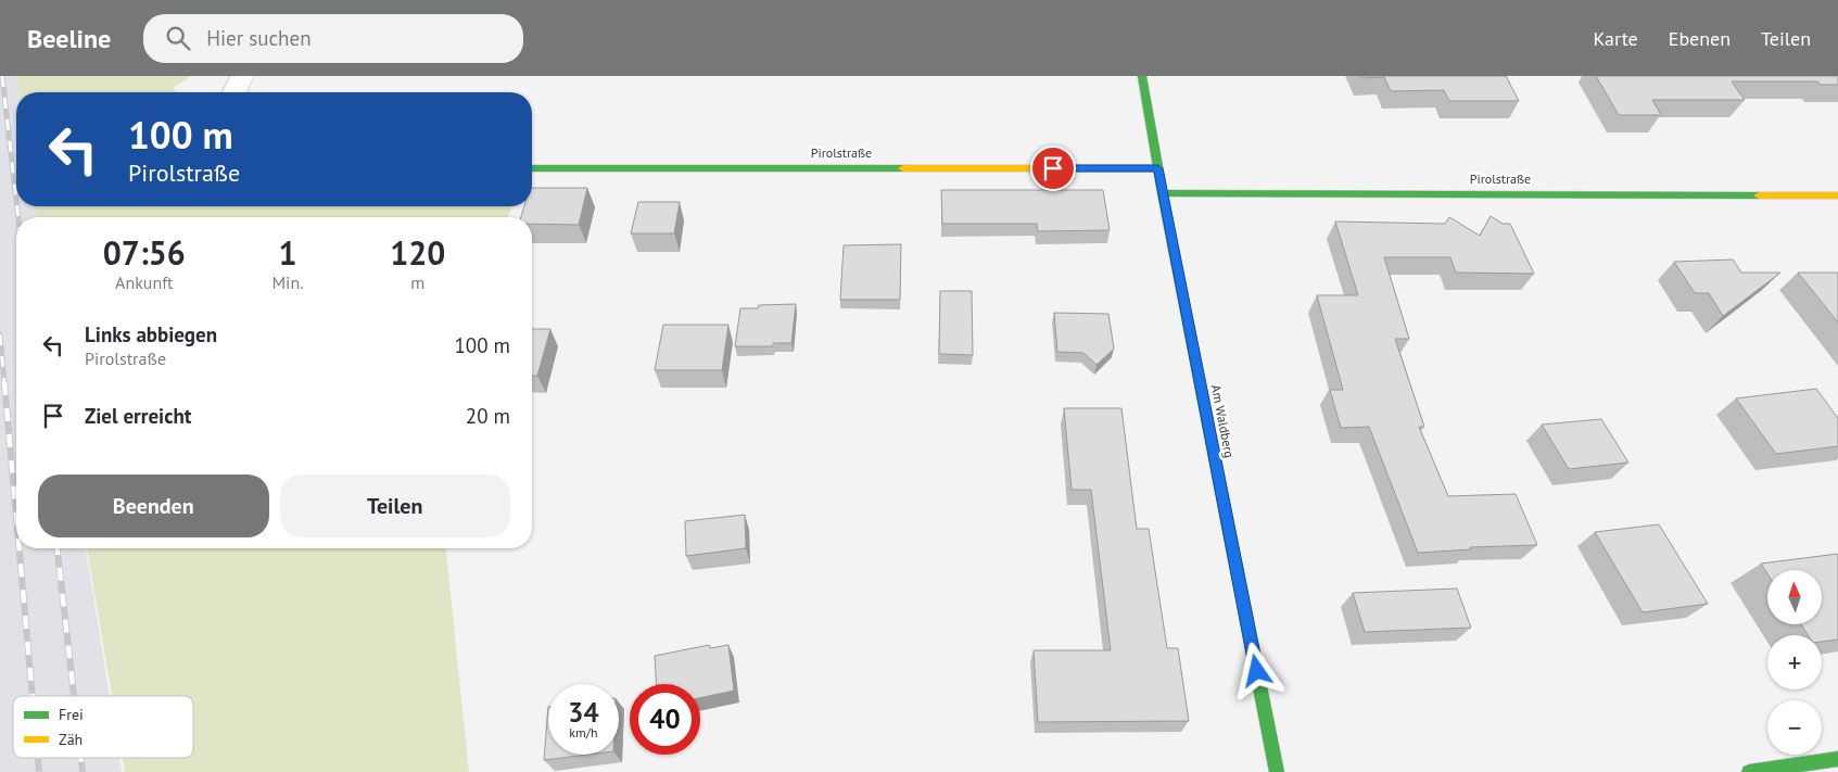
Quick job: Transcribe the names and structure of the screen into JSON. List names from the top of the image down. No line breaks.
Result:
{"streets":{"street":["Pirolstraße","Am Waldberg"]},"crossings":[["Pirolstraße","Am Waldberg"]],"legend":["Frei","Zäh"],"north":"top","page":{"header":"Beeline","search":"Hier suchen","nav":["Karte","Ebenen","Teilen"],"turn":["100 m","Pirolstraße"],"eta":["07:56","Ankunft","1","Min.","120","m"],"list":[{"name":"Links abbiegen","note":"Pirolstraße","value":"100 m"},{"name":"Ziel erreicht","value":"20 m"}],"buttons":["Beenden","Teilen"],"map_buttons":["+","−"],"speed":"34 km/h","limit":"40"}}
